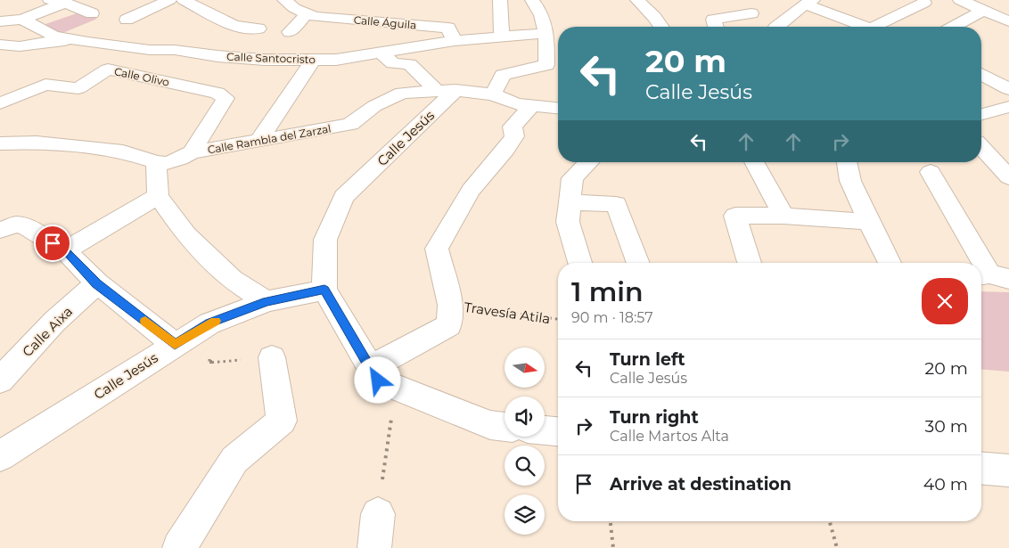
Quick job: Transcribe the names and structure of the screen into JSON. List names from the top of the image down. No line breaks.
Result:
{"streets":{"street":["Calle Águila","Calle Santocristo","Calle Olivo","Calle Jesús","Calle Rambla del Zarzal","Calle Aixa"],"path":["Travesía Atila"]},"crossings":[["Calle Águila","Calle Santocristo"],["Calle Olivo","Calle Rambla del Zarzal"],["Calle Jesús","Calle Rambla del Zarzal"]],"north":"right","page":{"turn":["20 m","Calle Jesús"],"heading":["1 min","90 m · 18:57"],"list":[{"name":"Turn left","note":"Calle Jesús","value":"20 m"},{"name":"Turn right","note":"Calle Martos Alta","value":"30 m"},{"name":"Arrive at destination","value":"40 m"}]}}
